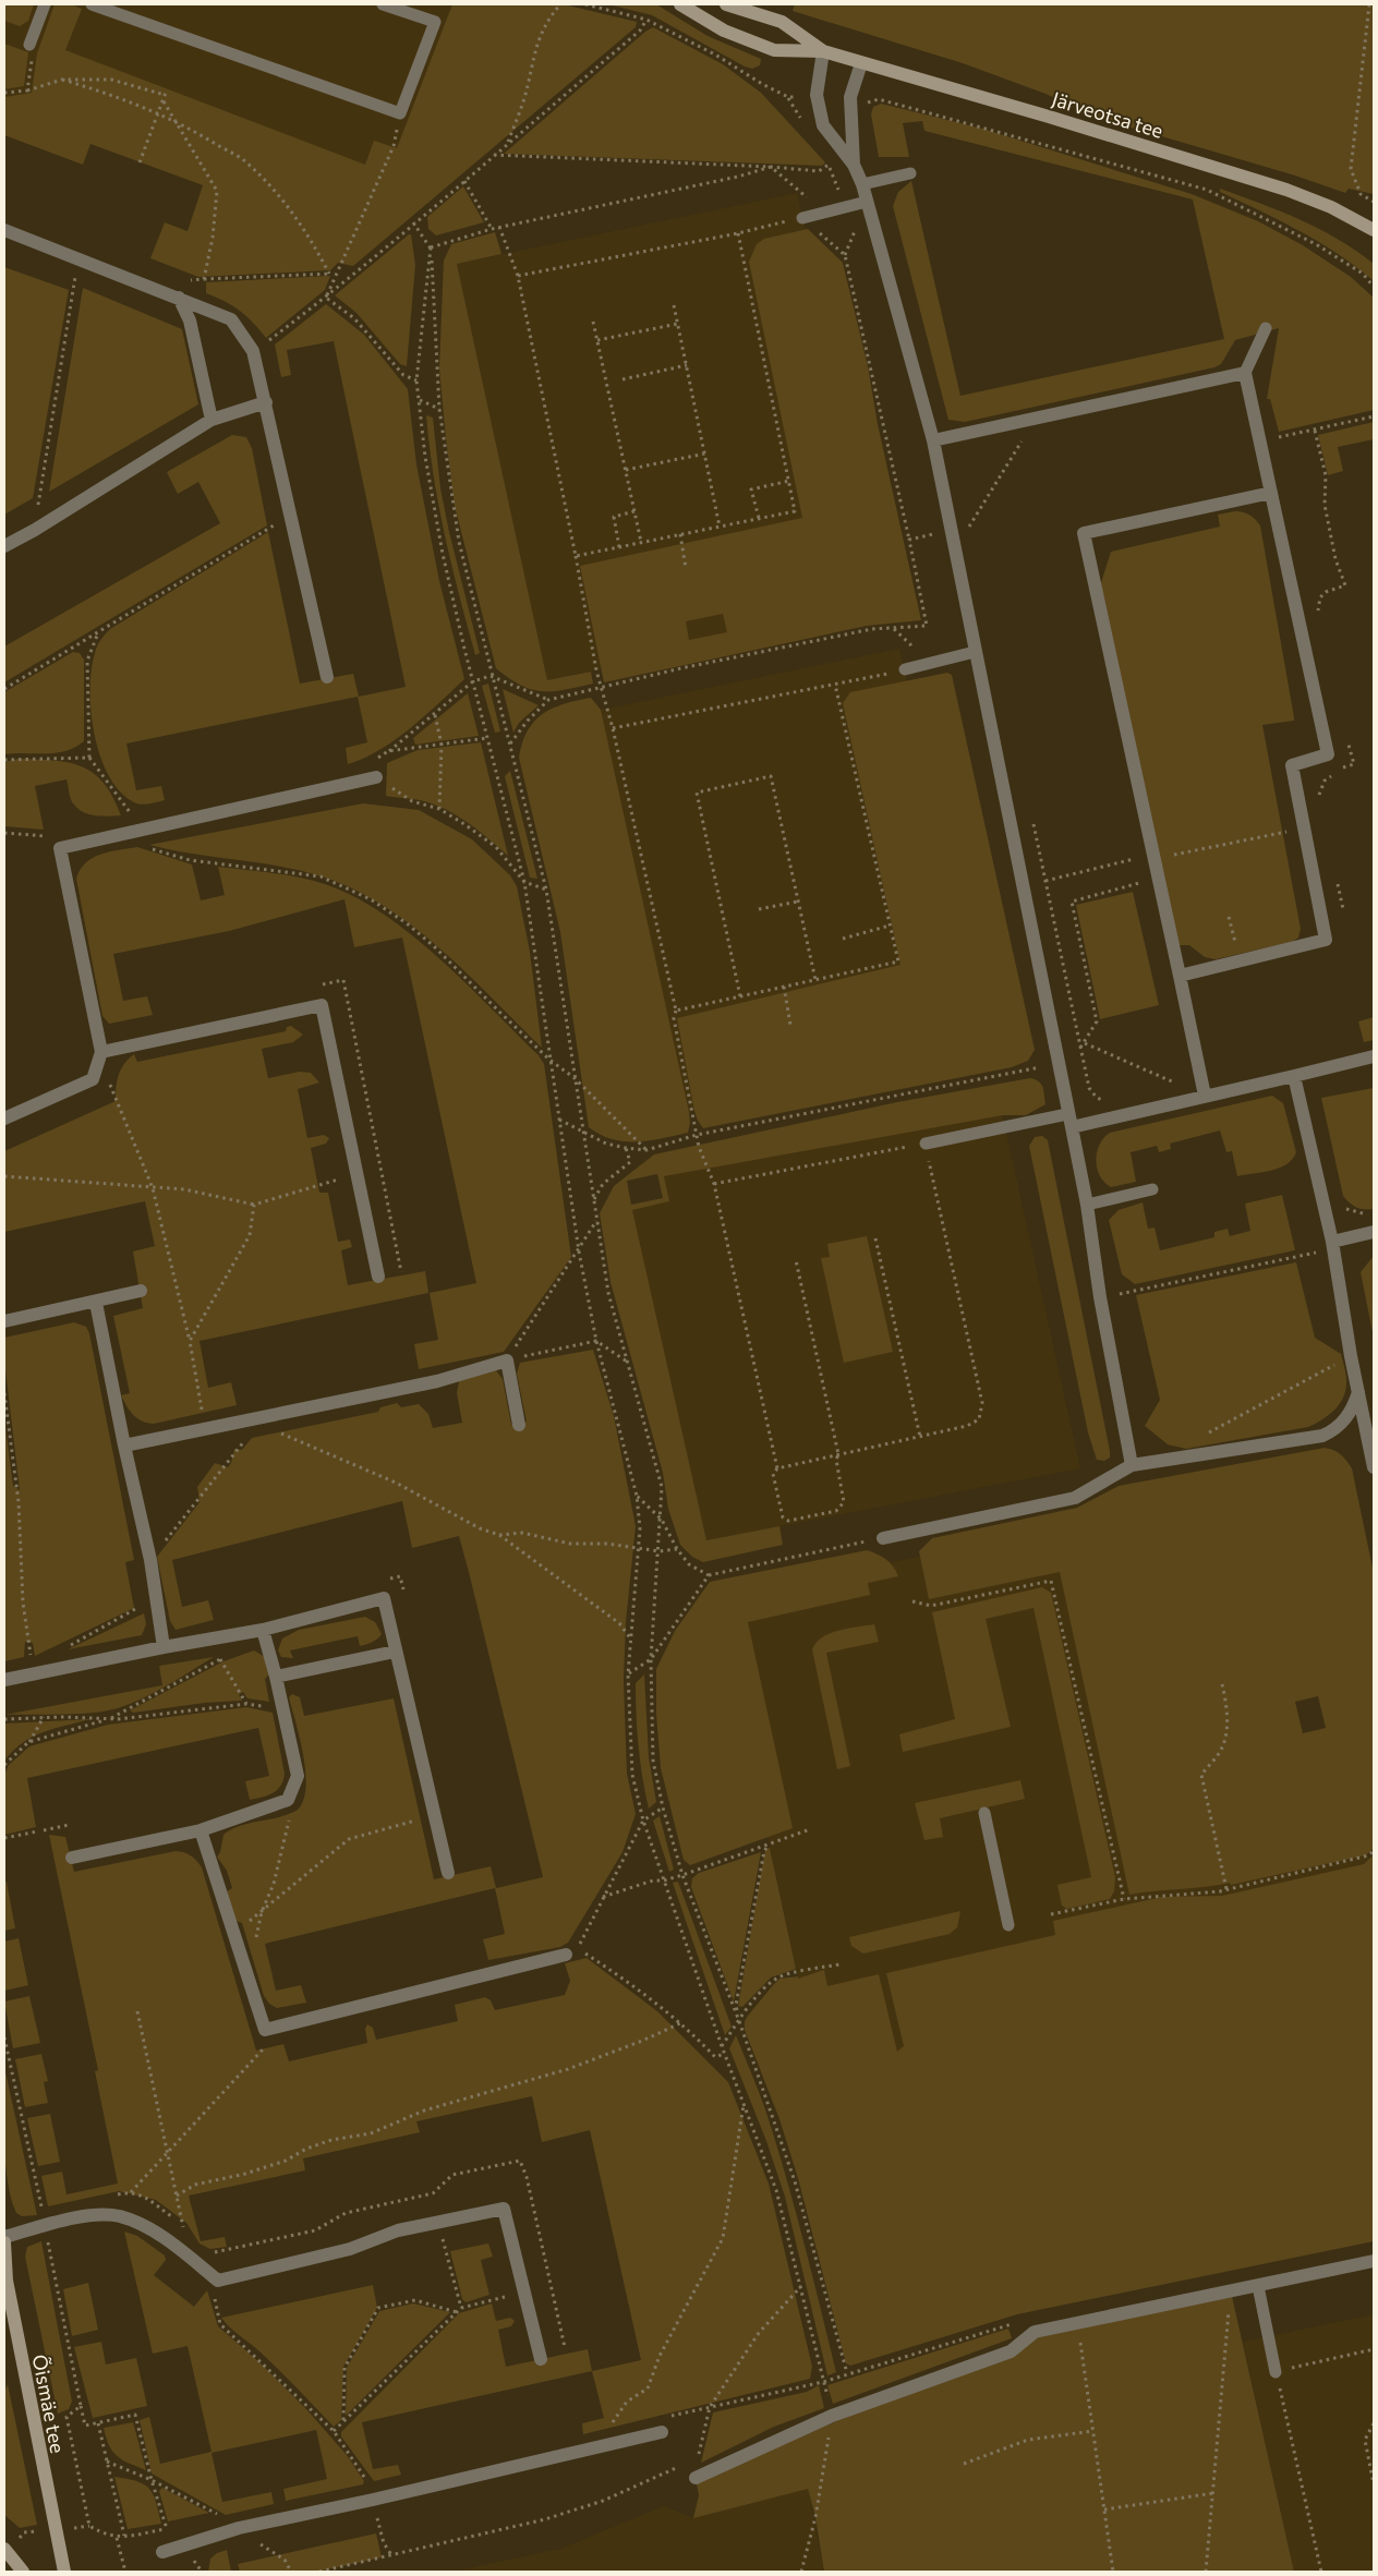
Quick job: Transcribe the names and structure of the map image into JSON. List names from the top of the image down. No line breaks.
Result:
{"streets":{"main road":["Järveotsa tee","Õismäe tee"]}}
